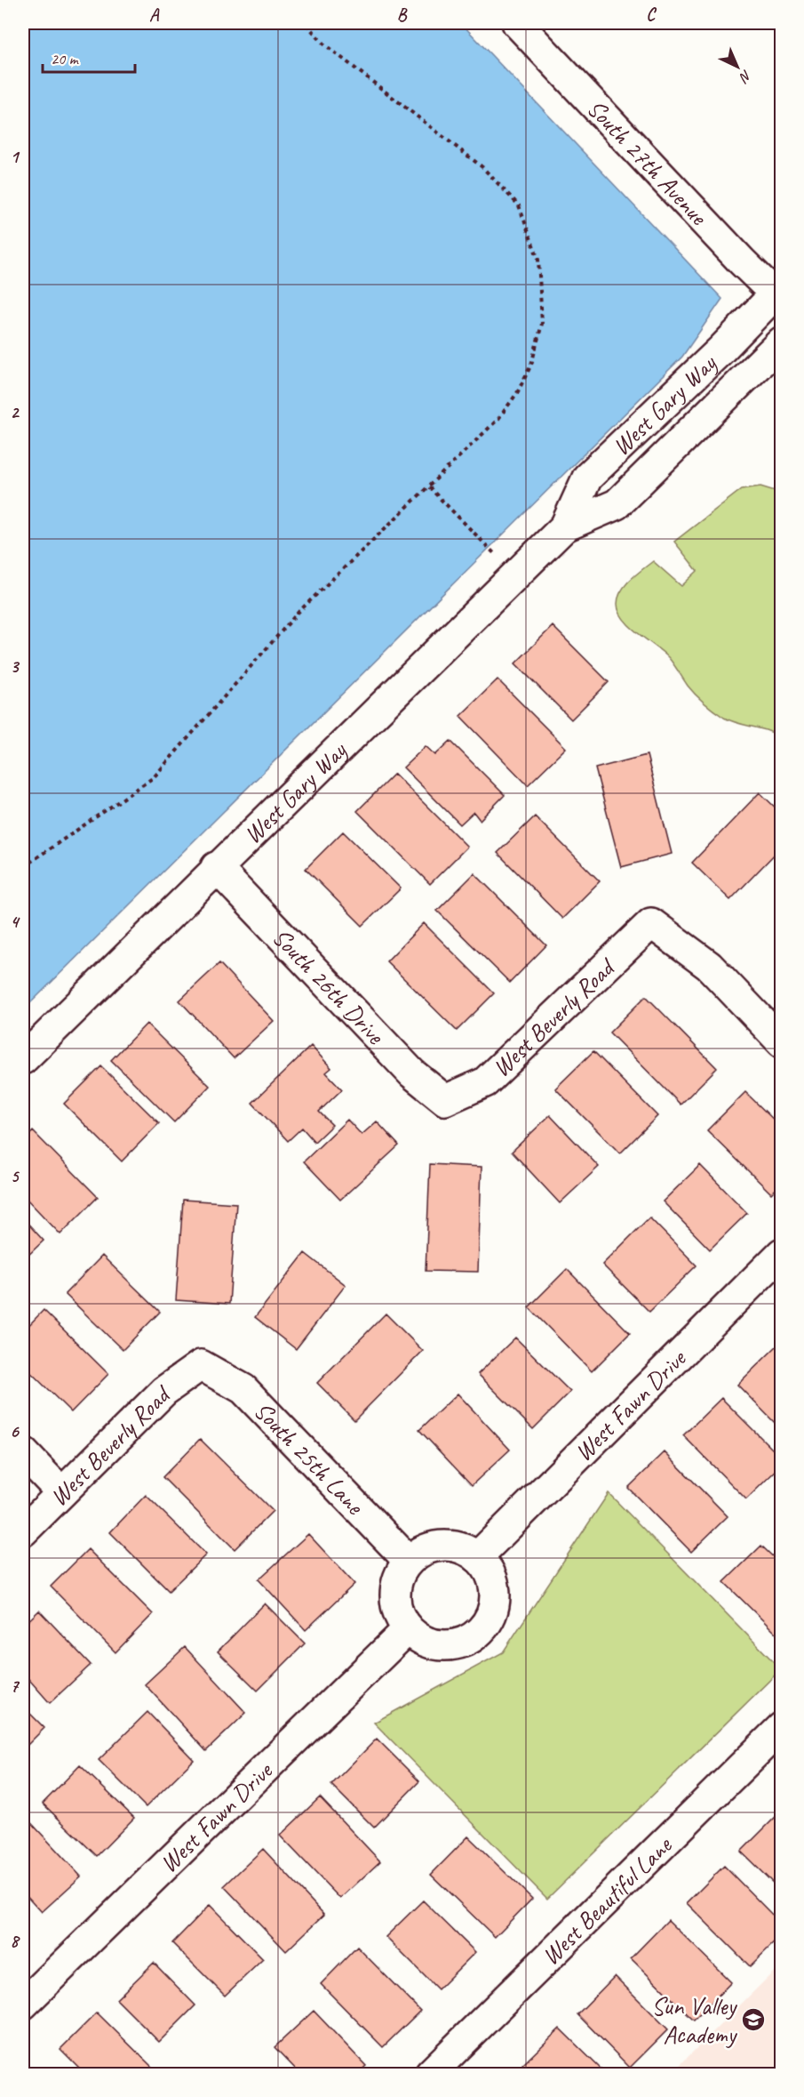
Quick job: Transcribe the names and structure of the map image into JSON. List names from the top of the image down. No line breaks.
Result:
{"streets":{"street":["South 27th Avenue","West Gary Way","South 26th Drive","West Beverly Road","West Fawn Drive","South 25th Lane","West Beautiful Lane"]},"crossings":[["South 27th Avenue","West Gary Way"],["West Gary Way","South 26th Drive"],["South 26th Drive","West Beverly Road"],["West Beverly Road","South 25th Lane"],["West Fawn Drive","South 25th Lane"]],"places":{"school or university":["Sun Valley Academy"]},"scale_bar":"20 m","north":"bottom right","grid":{"columns":["A","B","C"],"rows":["1","2","3","4","5","6","7","8"]}}
